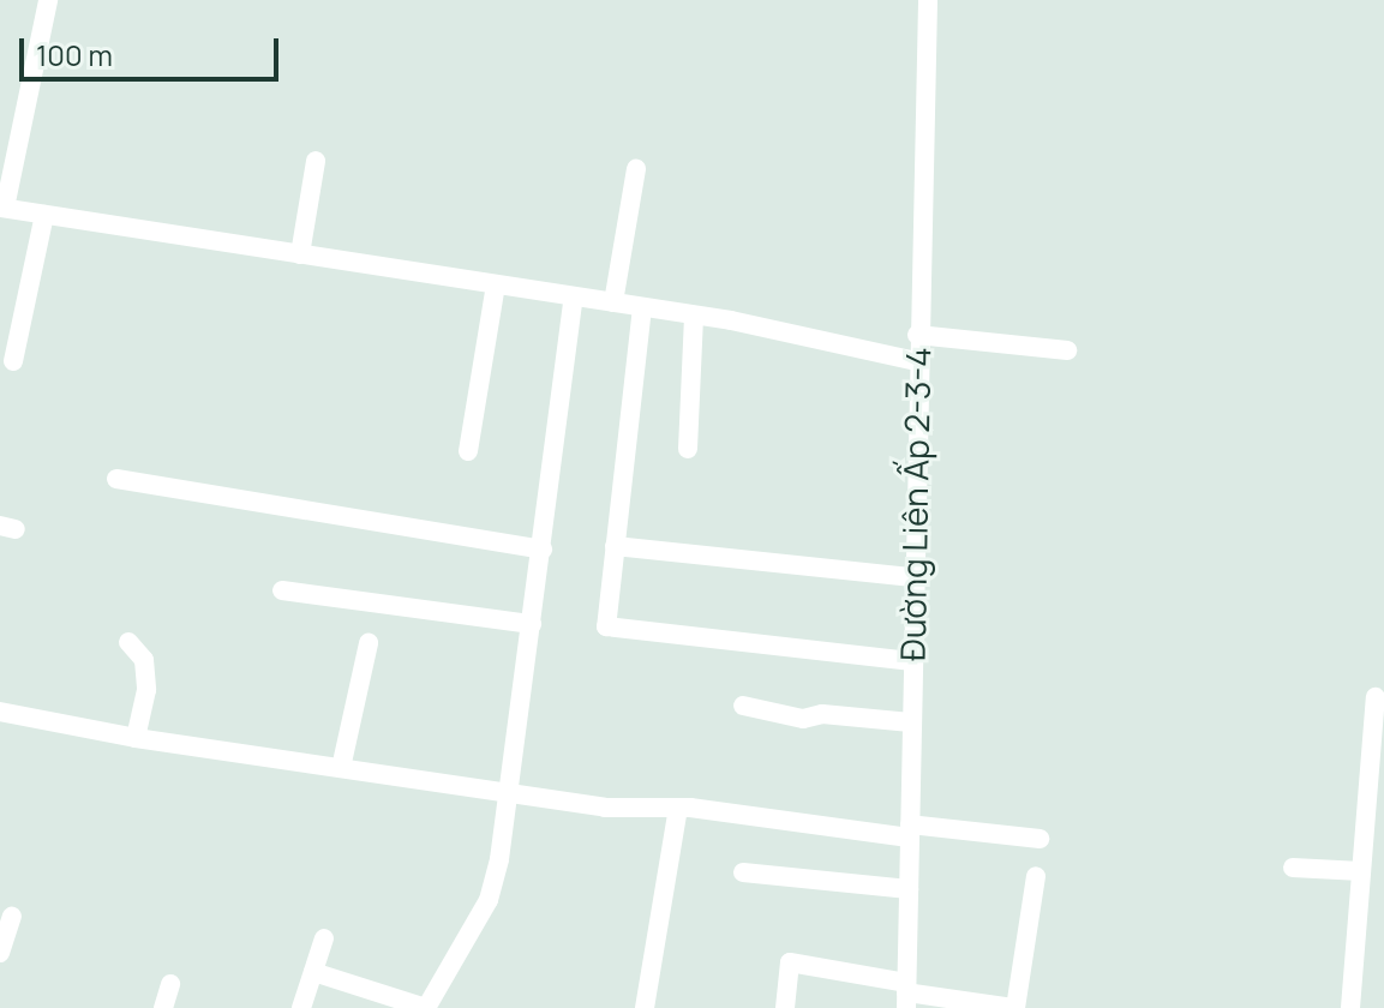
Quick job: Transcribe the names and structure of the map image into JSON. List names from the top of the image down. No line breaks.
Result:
{"streets":{"street":["Đường Liên Ấp 2-3-4"]},"scale_bar":"100 m"}
